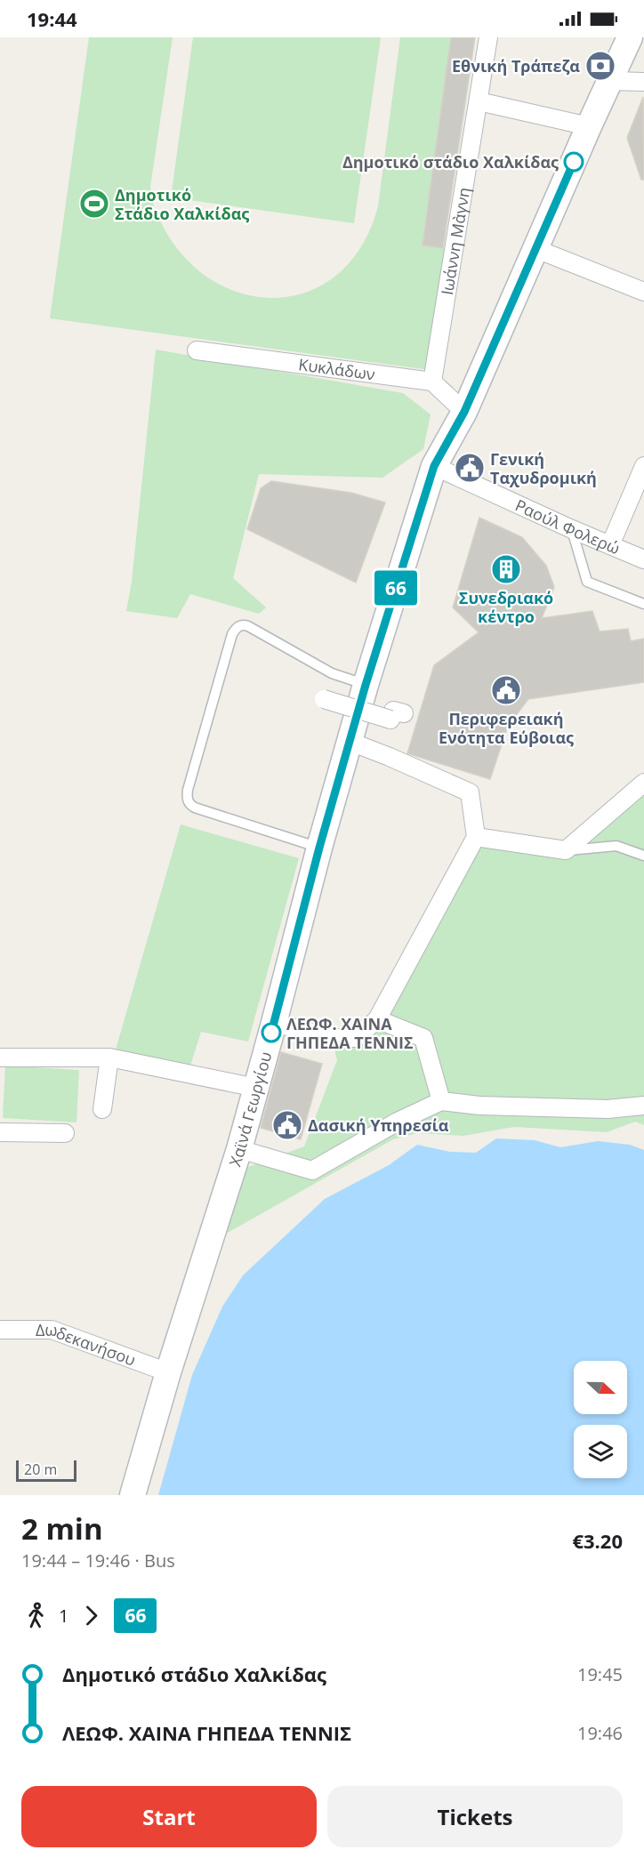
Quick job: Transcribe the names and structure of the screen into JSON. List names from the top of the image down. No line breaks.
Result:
{"streets":{"main road":["Χαϊνά Γεωργίου"],"street":["Ιωάννη Μὰγνη","Κυκλάδων","Ραούλ Φολερώ","Δωδεκανήσου"]},"crossings":[["Ιωάννη Μὰγνη","Κυκλάδων"],["Ραούλ Φολερώ","Χαϊνά Γεωργίου"],["Χαϊνά Γεωργίου","Δωδεκανήσου"]],"places":{"bank":["Εθνική Τράπεζα"],"other":["Δημοτικό στάδιο Χαλκίδας","ΛΕΩΦ. ΧΑΙΝΑ ΓΗΠΕΔΑ ΤΕΝΝΙΣ"],"sports":["Δημοτικό Στάδιο Χαλκίδας"],"public building":["Γενική Ταχυδρομική","Περιφερειακή Ενότητα Εύβοιας","Δασική Υπηρεσία"],"building":["Συνεδριακό κέντρο"]},"lines":["bus line 66"],"scale_bar":"20 m","north":"right","page":{"status":"19:44","on_map":"66","scale":"20 m","heading":["2 min","19:44 – 19:46 · Bus","€3.20"],"legs":["1","66"],"list":[{"name":"Δημοτικό στάδιο Χαλκίδας","value":"19:45"},{"name":"ΛΕΩΦ. ΧΑΙΝΑ ΓΗΠΕΔΑ ΤΕΝΝΙΣ","value":"19:46"}],"buttons":["Start","Tickets"]}}
